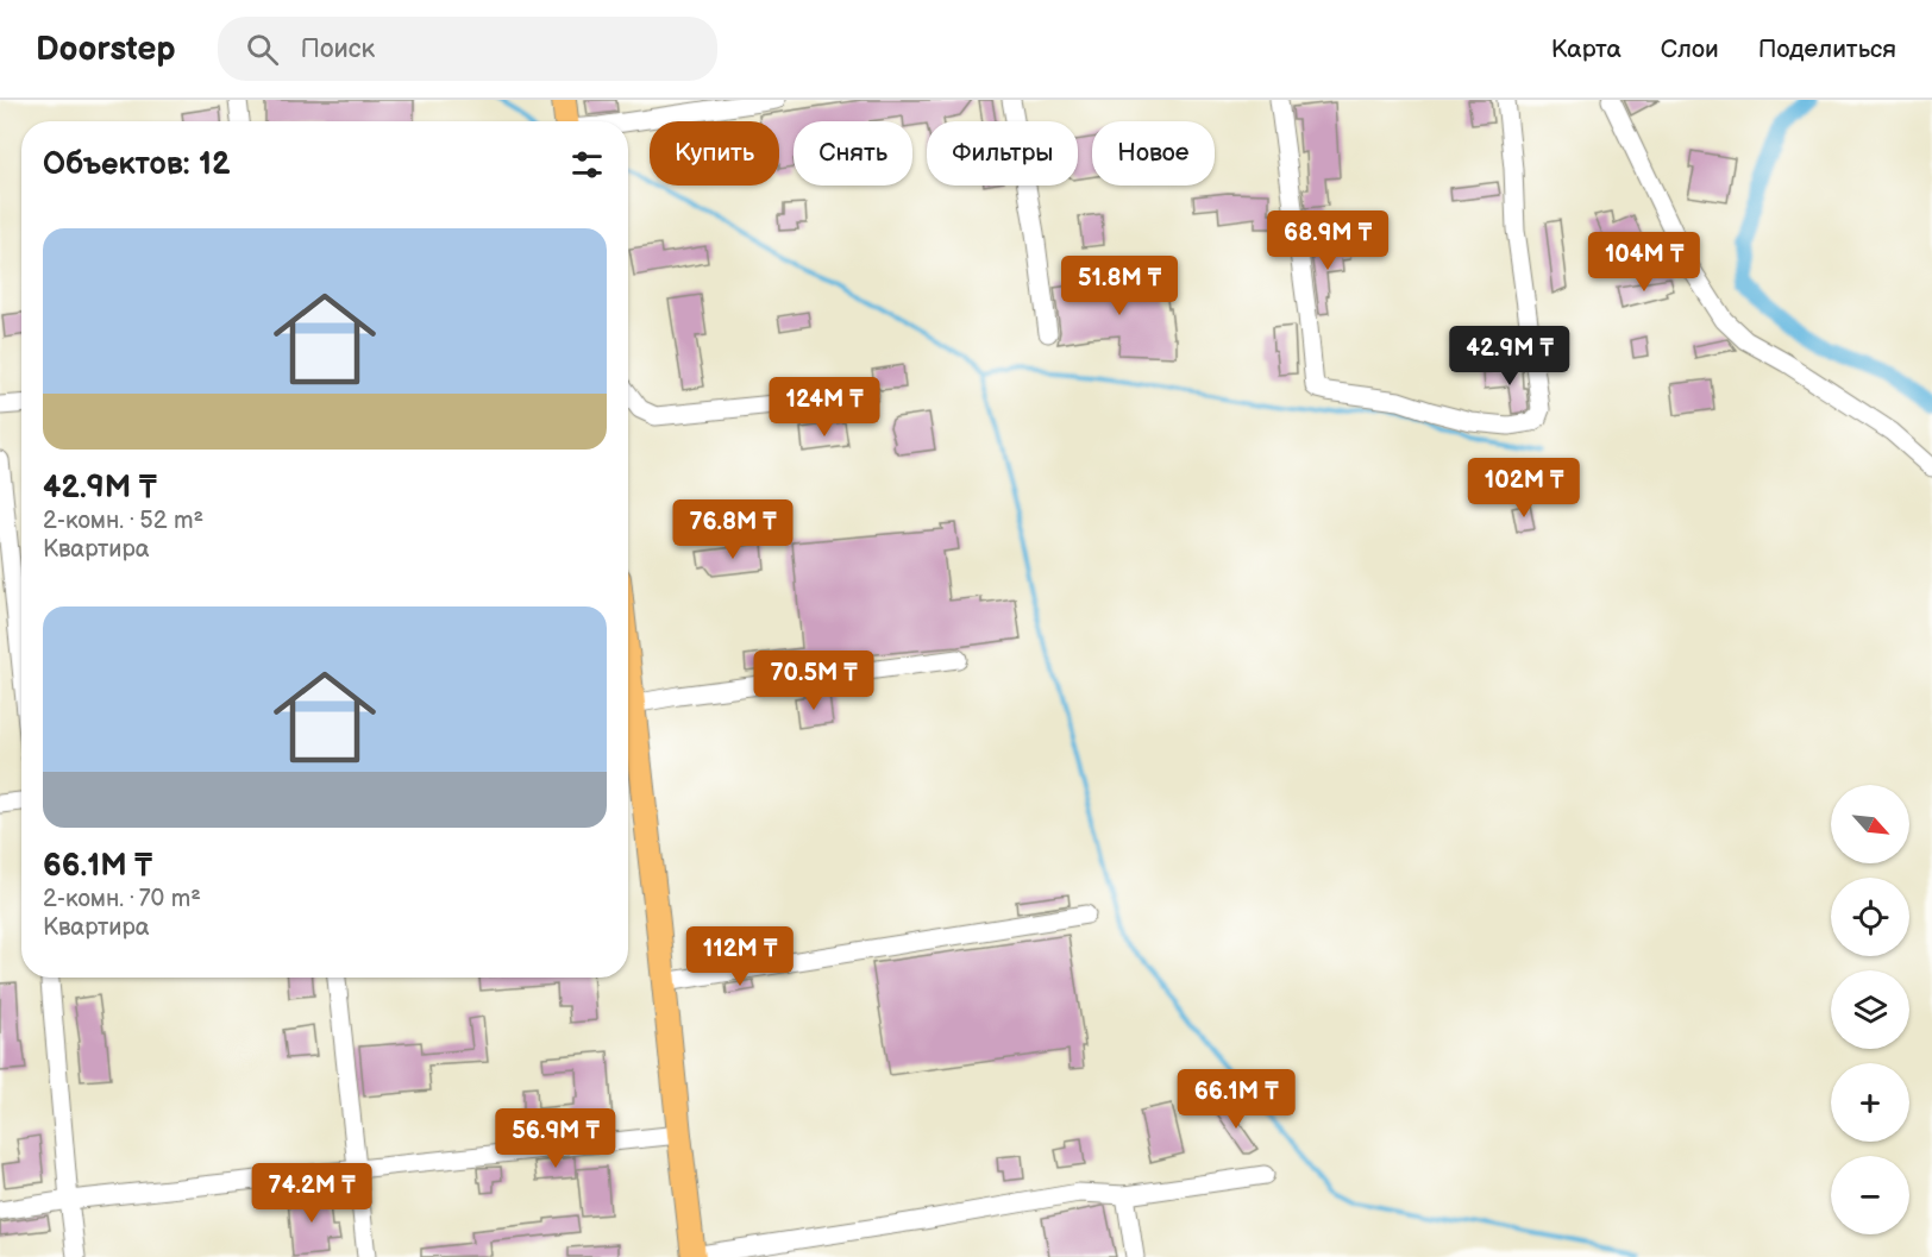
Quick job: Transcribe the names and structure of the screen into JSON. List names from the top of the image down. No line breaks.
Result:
{"north":"bottom right","page":{"header":"Doorstep","search":"Поиск","nav":["Карта","Слои","Поделиться"],"chip":["Купить","Снять","Фильтры","Новое"],"heading":"Объектов: 12","list":[{"name":"42.9M ₸","note":"2-комн. · 52 m² · Квартира"},{"name":"66.1M ₸","note":"2-комн. · 70 m² · Квартира"}],"price":["68.9M ₸","104M ₸","51.8M ₸","42.9M ₸","124M ₸","102M ₸","76.8M ₸","70.5M ₸","112M ₸","66.1M ₸","56.9M ₸","74.2M ₸"],"map_buttons":["+","−"]}}
